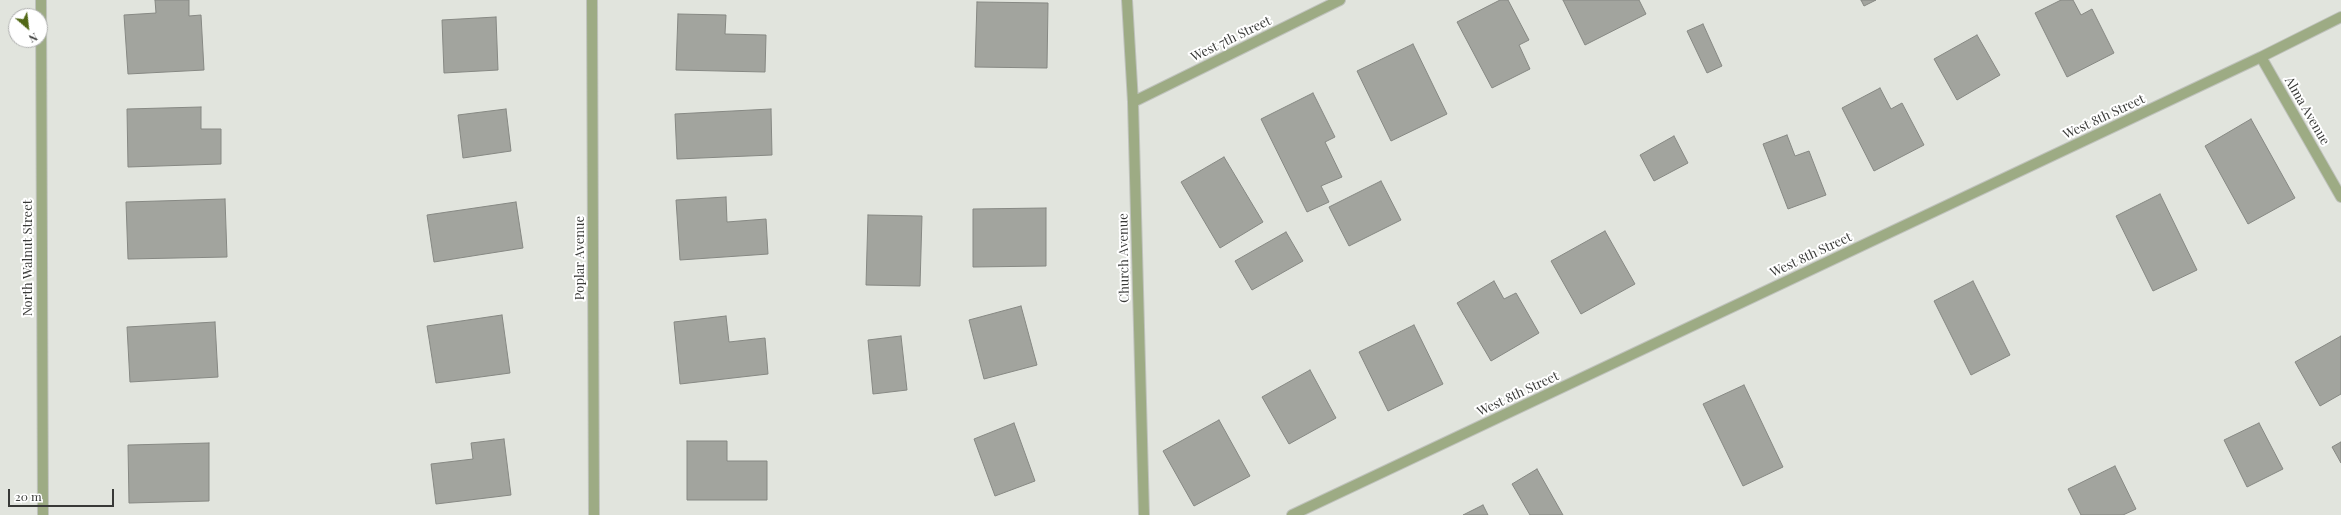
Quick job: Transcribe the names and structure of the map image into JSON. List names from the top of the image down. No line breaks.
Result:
{"streets":{"street":["West 7th Street","Alma Avenue","West 8th Street","North Walnut Street","Poplar Avenue","Church Avenue"]},"crossings":[["West 7th Street","Church Avenue"],["Alma Avenue","West 8th Street"]],"scale_bar":"20 m","north":"bottom right"}
